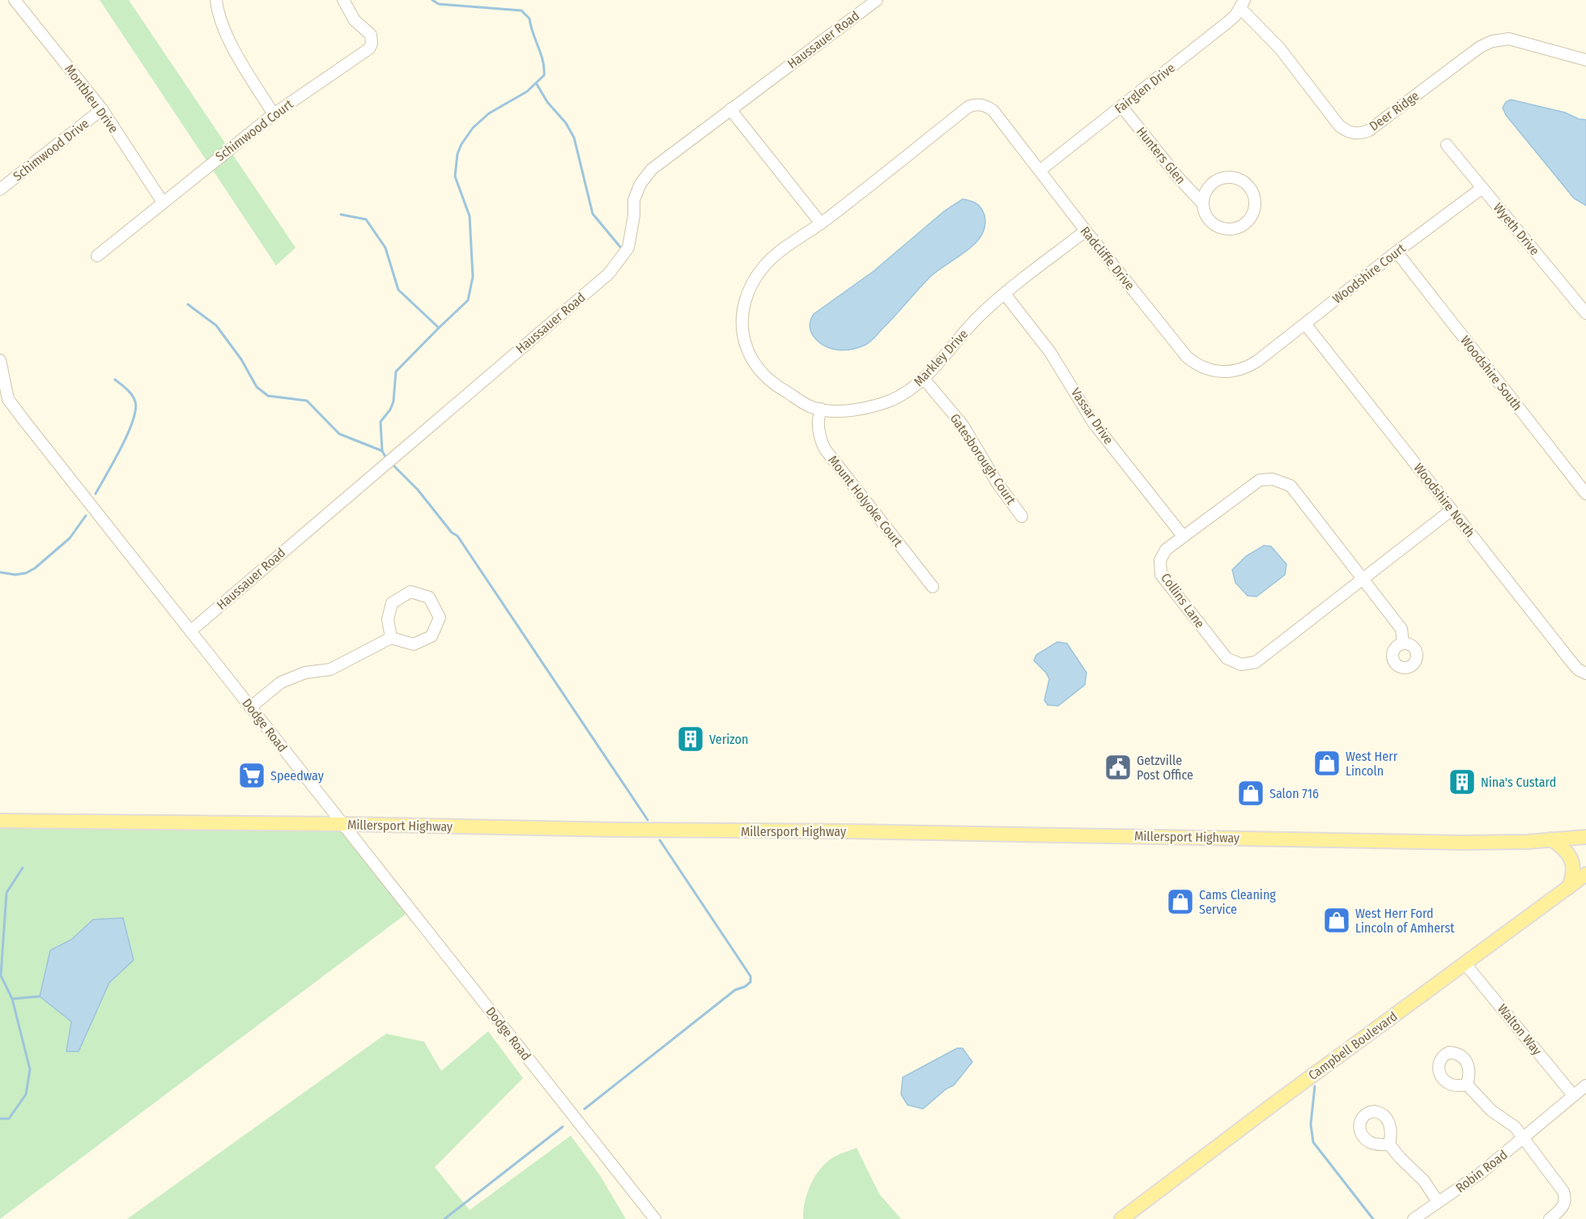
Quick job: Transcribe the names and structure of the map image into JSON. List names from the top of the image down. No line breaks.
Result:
{"streets":{"main road":["Millersport Highway","Campbell Boulevard"],"street":["Haussauer Road","Fairglen Drive","Montbleu Drive","Deer Ridge","Schimwood Court","Schimwood Drive","Hunters Glen","Wyeth Drive","Radcliffe Drive","Woodshire Court","Markley Drive","Woodshire South","Vassar Drive","Gatesborough Court","Woodshire North","Mount Holyoke Court","Collins Lane","Dodge Road","Walton Way","Robin Road"]},"crossings":[["Haussauer Road","Dodge Road"],["Fairglen Drive","Deer Ridge"],["Fairglen Drive","Hunters Glen"],["Fairglen Drive","Radcliffe Drive"],["Montbleu Drive","Schimwood Court"],["Montbleu Drive","Schimwood Drive"],["Wyeth Drive","Woodshire Court"],["Radcliffe Drive","Woodshire Court"],["Radcliffe Drive","Markley Drive"],["Woodshire Court","Woodshire South"],["Woodshire Court","Woodshire North"],["Markley Drive","Vassar Drive"],["Markley Drive","Gatesborough Court"],["Markley Drive","Mount Holyoke Court"],["Vassar Drive","Collins Lane"],["Woodshire North","Collins Lane"],["Dodge Road","Millersport Highway"],["Walton Way","Campbell Boulevard"],["Walton Way","Robin Road"]],"places":{"building":["Verizon","Nina's Custard"],"shop":["West Herr Lincoln","Salon 716","Cams Cleaning Service","West Herr Ford Lincoln of Amherst"],"public building":["Getzville Post Office"],"supermarket":["Speedway"]}}
